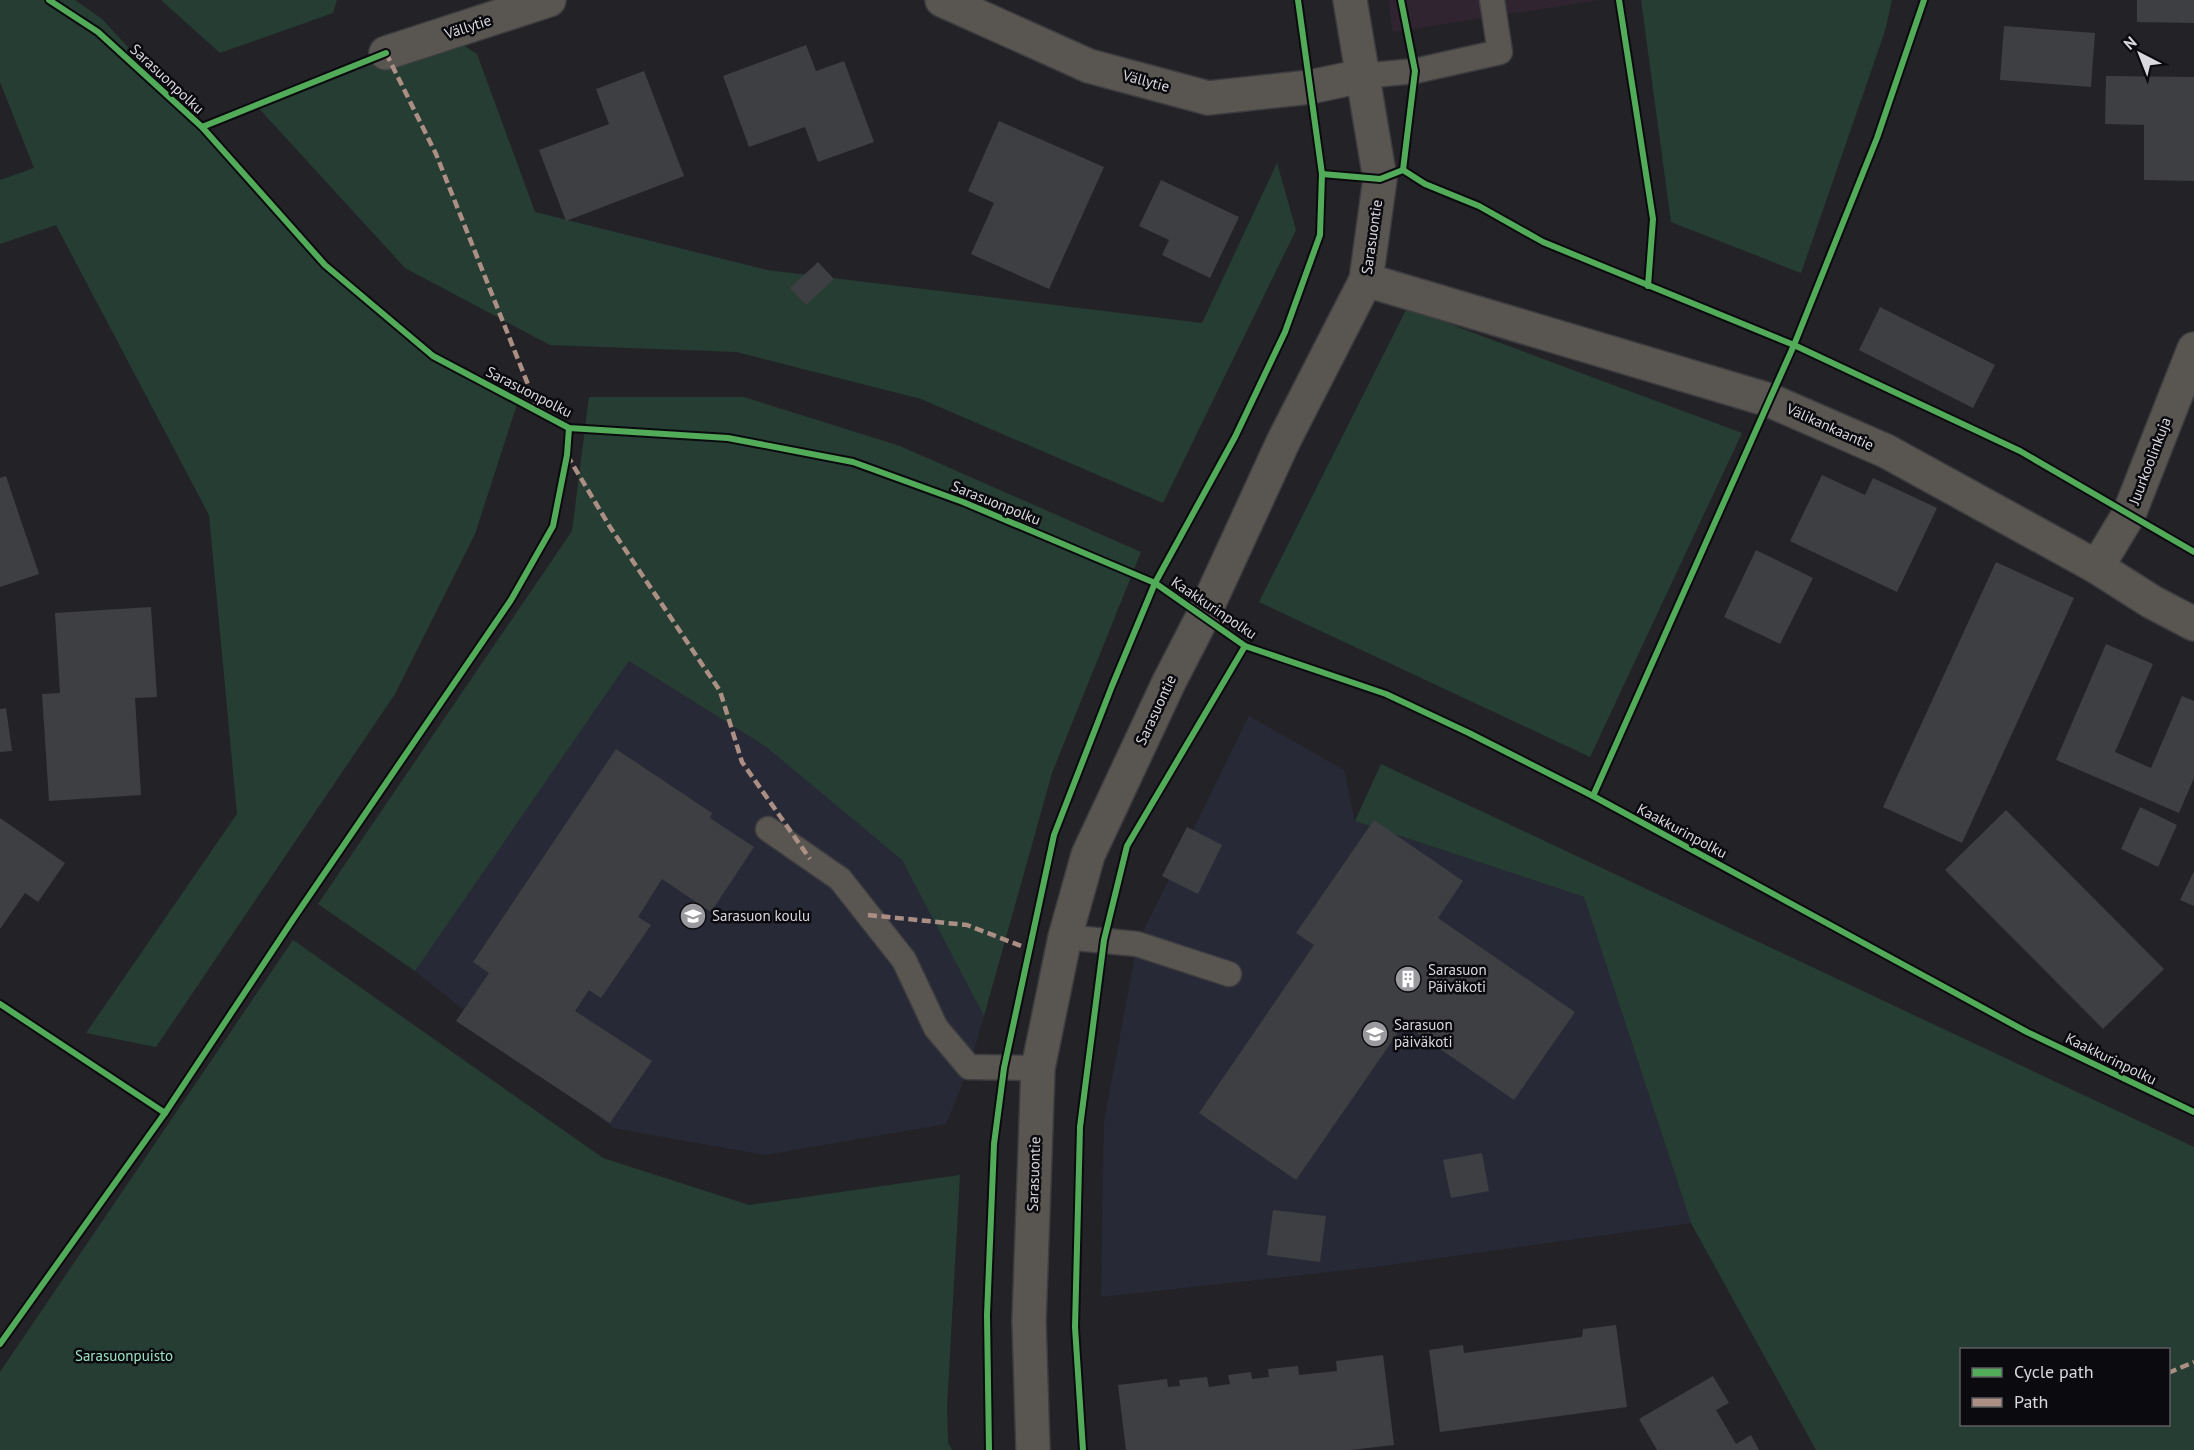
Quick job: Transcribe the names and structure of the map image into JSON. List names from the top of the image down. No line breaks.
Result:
{"streets":{"street":["Vällytie","Sarasuontie","Välikankaantie","Juurkoolinkuja"],"cycle path":["Sarasuonpolku","Kaakkurinpolku"]},"crossings":[["Vällytie","Sarasuontie"],["Sarasuontie","Välikankaantie"],["Välikankaantie","Juurkoolinkuja"]],"parks":["Sarasuonpuisto"],"places":{"school or university":["Sarasuon koulu","Sarasuon päiväkoti"],"building":["Sarasuon Päiväkoti"]},"legend":["Cycle path","Path"],"north":"top left"}
